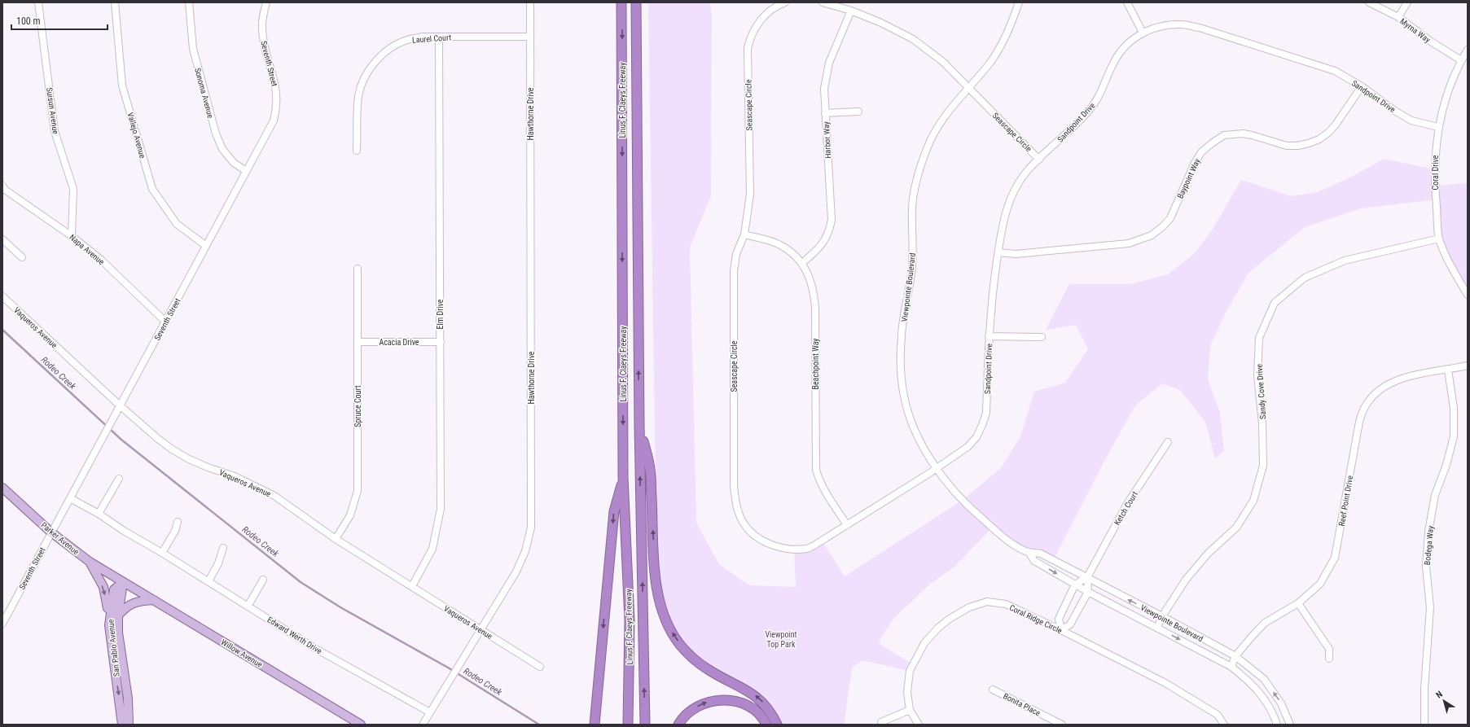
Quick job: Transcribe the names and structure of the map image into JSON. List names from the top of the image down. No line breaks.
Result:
{"streets":{"highway":["Linus F. Claeys Freeway"],"main road":["Parker Avenue","San Pablo Avenue","Willow Avenue"],"street":["Myrna Way","Laurel Court","Seventh Street","Sonoma Avenue","Sandpoint Drive","Seascape Circle","Suisun Avenue","Hawthorne Drive","Vallejo Avenue","Harbor Way","Coral Drive","Baypoint Way","Napa Avenue","Viewpointe Boulevard","Elm Drive","Vaqueros Avenue","Acacia Drive","Beachpoint Way","Sandy Cove Drive","Spruce Court","Reef Point Drive","Ketch Court","Bodega Way","Coral Ridge Circle","Edward Werth Drive","Bonita Place"]},"crossings":[["Myrna Way","Coral Drive"],["Laurel Court","Hawthorne Drive"],["Laurel Court","Elm Drive"],["Seventh Street","Sonoma Avenue"],["Seventh Street","Vallejo Avenue"],["Seventh Street","Napa Avenue"],["Seventh Street","Vaqueros Avenue"],["Seventh Street","Parker Avenue"],["Seventh Street","Edward Werth Drive"],["Sandpoint Drive","Seascape Circle"],["Sandpoint Drive","Coral Drive"],["Sandpoint Drive","Baypoint Way"],["Sandpoint Drive","Viewpointe Boulevard"],["Seascape Circle","Harbor Way"],["Seascape Circle","Viewpointe Boulevard"],["Seascape Circle","Beachpoint Way"],["Suisun Avenue","Napa Avenue"],["Hawthorne Drive","Vaqueros Avenue"],["Hawthorne Drive","Edward Werth Drive"],["Harbor Way","Beachpoint Way"],["Coral Drive","Sandy Cove Drive"],["Viewpointe Boulevard","Sandy Cove Drive"],["Viewpointe Boulevard","Reef Point Drive"],["Viewpointe Boulevard","Ketch Court"],["Elm Drive","Vaqueros Avenue"],["Elm Drive","Acacia Drive"],["Vaqueros Avenue","Spruce Court"],["Acacia Drive","Spruce Court"],["Reef Point Drive","Bodega Way"],["Parker Avenue","San Pablo Avenue"],["Parker Avenue","Willow Avenue"],["San Pablo Avenue","Willow Avenue"]],"water":["Rodeo Creek"],"parks":["Viewpoint Top Park"],"scale_bar":"100 m","north":"top left"}
